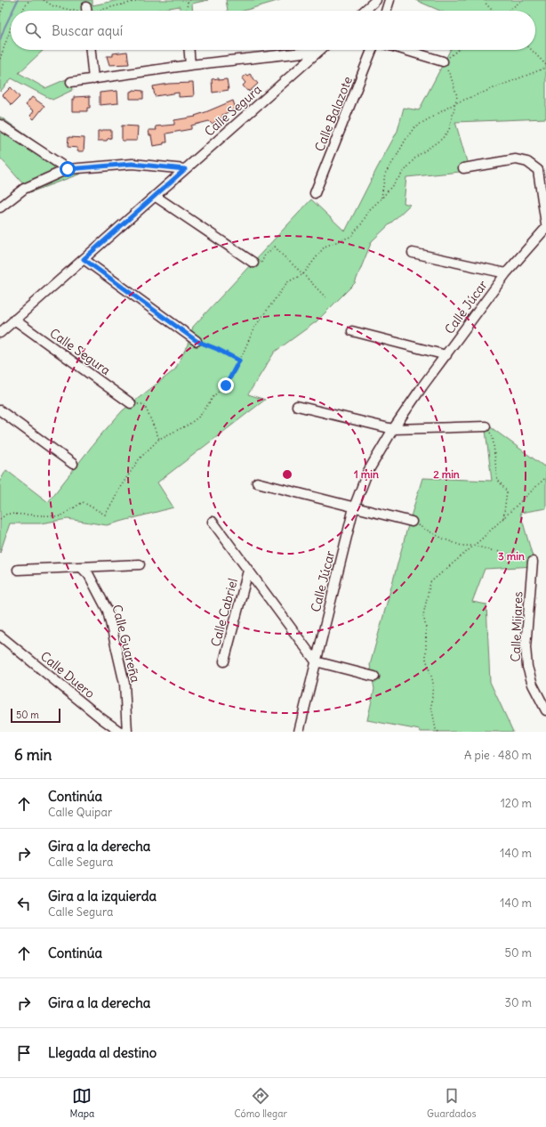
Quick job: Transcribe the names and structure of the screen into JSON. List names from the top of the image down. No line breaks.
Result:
{"streets":{"street":["Calle Segura","Calle Balazote","Calle Júcar","Calle Cabriel","Calle Mijares","Calle Guareña","Calle Duero"]},"crossings":[["Calle Júcar","Calle Cabriel"]],"scale_bar":"50 m","page":{"search":"Buscar aquí","scale":"50 m","heading":["6 min","A pie · 480 m"],"list":[["Continúa","Calle Quipar","120 m"],["Gira a la derecha","Calle Segura","140 m"],["Gira a la izquierda","Calle Segura","140 m"],["Continúa","50 m"],["Gira a la derecha","30 m"],"Llegada al destino"],"nav":["Mapa","Cómo llegar","Guardados"]},"rings":["1 min","2 min","3 min"]}
